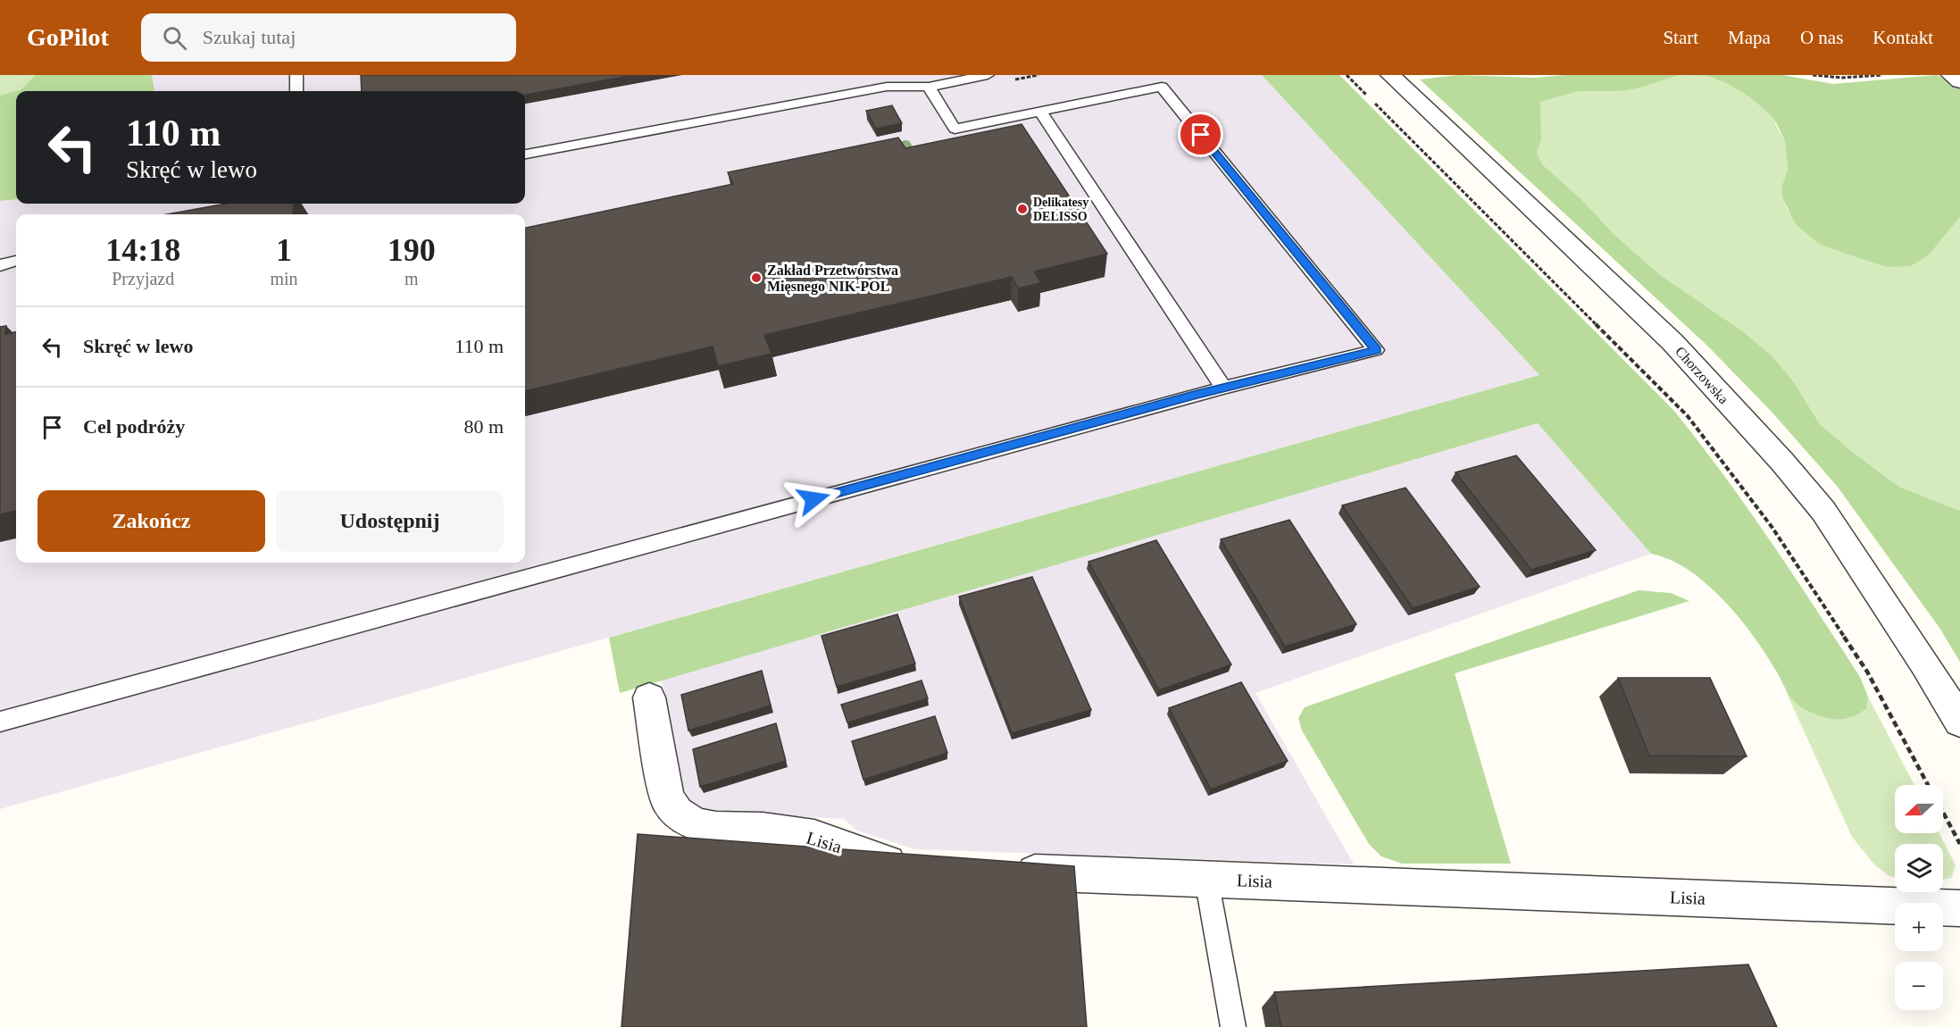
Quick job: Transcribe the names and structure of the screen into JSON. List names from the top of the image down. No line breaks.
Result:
{"streets":{"street":["Chorzowska","Lisia"]},"places":["Delikatesy DELISSO","Zakład Przetwórstwa Mięsnego NIK-POL"],"north":"left","page":{"header":"GoPilot","search":"Szukaj tutaj","nav":["Start","Mapa","O nas","Kontakt"],"turn":["110 m","Skręć w lewo"],"eta":["14:18","Przyjazd","1","min","190","m"],"list":[{"name":"Skręć w lewo","value":"110 m"},{"name":"Cel podróży","value":"80 m"}],"buttons":["Zakończ","Udostępnij"],"map_buttons":["+","−"]}}
